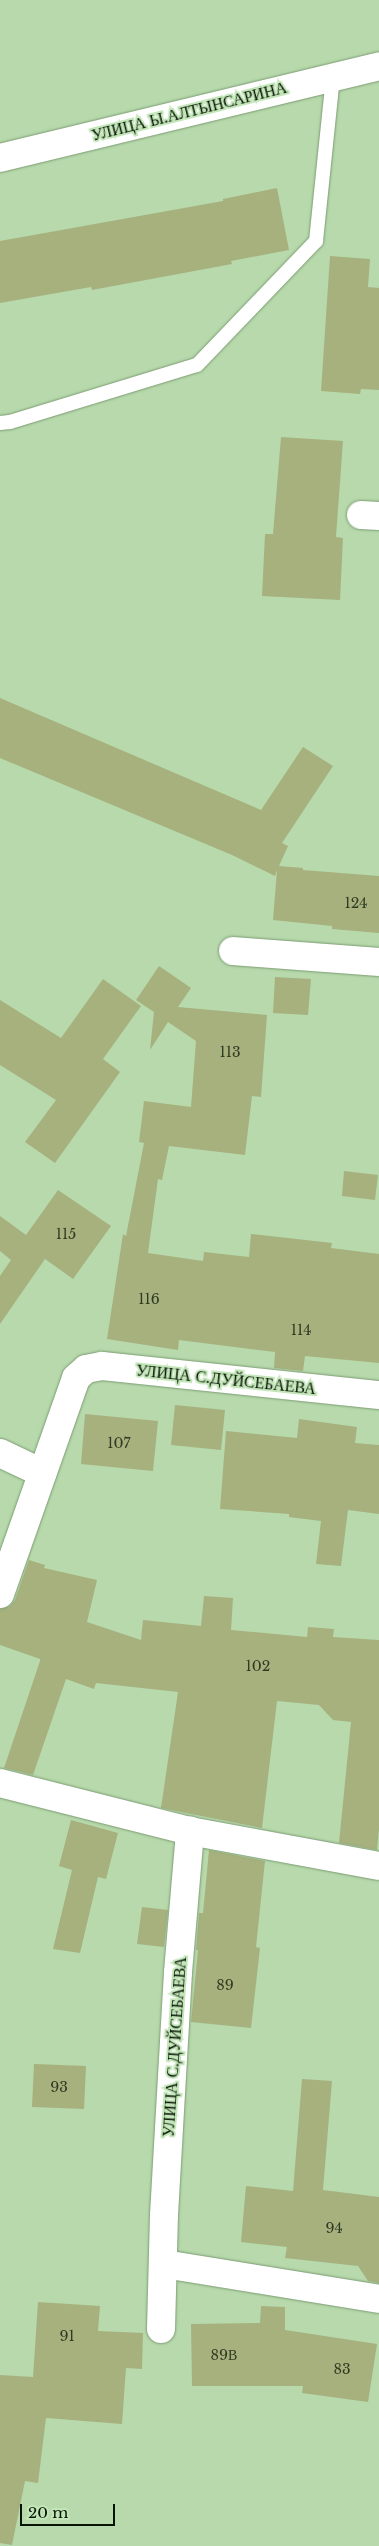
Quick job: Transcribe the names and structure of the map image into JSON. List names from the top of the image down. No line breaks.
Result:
{"streets":{"street":["УЛИЦА Ы.АЛТЫНСАРИНА","УЛИЦА С.ДУЙСЕБАЕВА"]},"house_numbers":["124","113","115","116","114","107","102","89","93","94","91","89В","83"],"scale_bar":"20 m"}
